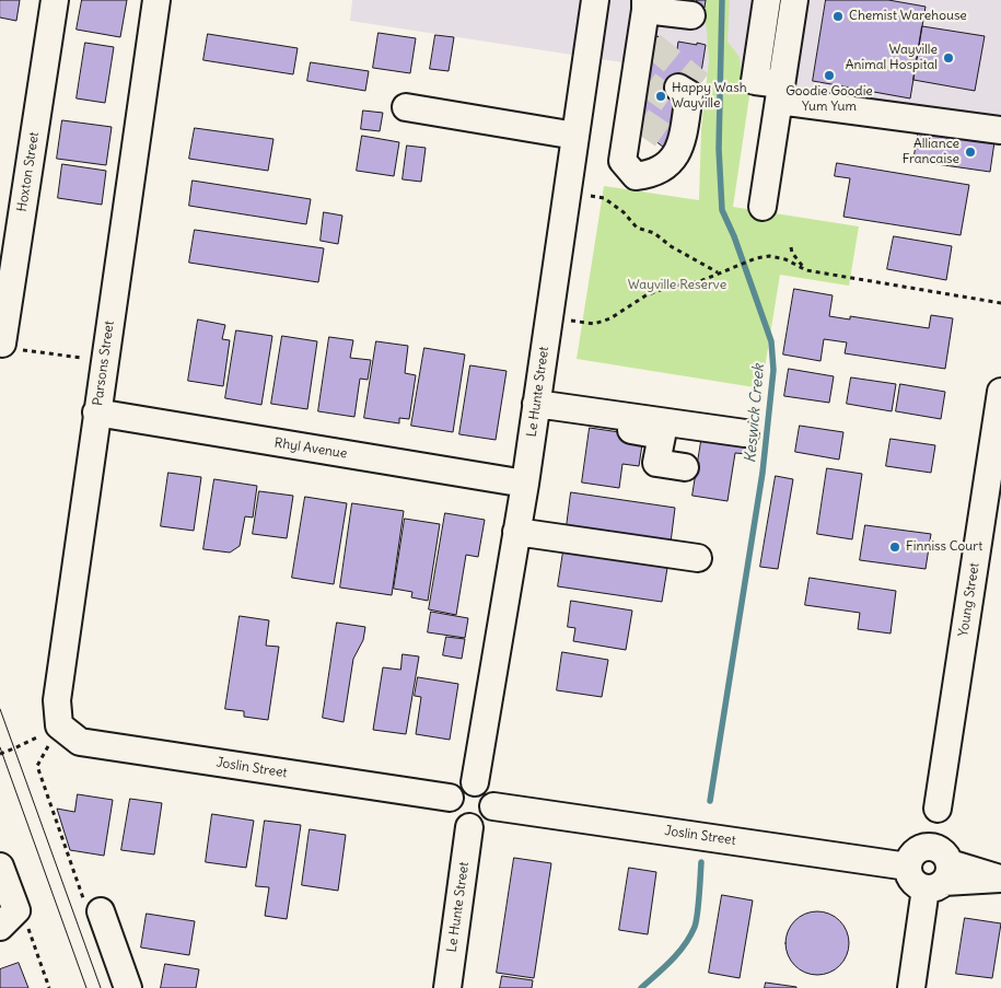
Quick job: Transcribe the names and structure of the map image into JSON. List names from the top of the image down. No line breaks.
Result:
{"streets":{"street":["Hoxton Street","Parsons Street","Le Hunte Street","Rhyl Avenue","Young Street","Joslin Street"]},"crossings":[["Parsons Street","Rhyl Avenue"],["Parsons Street","Joslin Street"],["Le Hunte Street","Rhyl Avenue"],["Le Hunte Street","Joslin Street"],["Young Street","Joslin Street"]],"water":["Keswick Creek"],"parks":["Wayville Reserve"],"places":["Chemist Warehouse","Wayville Animal Hospital","Goodie Goodie Yum Yum","Happy Wash Wayville","Alliance Francaise","Finniss Court"]}
